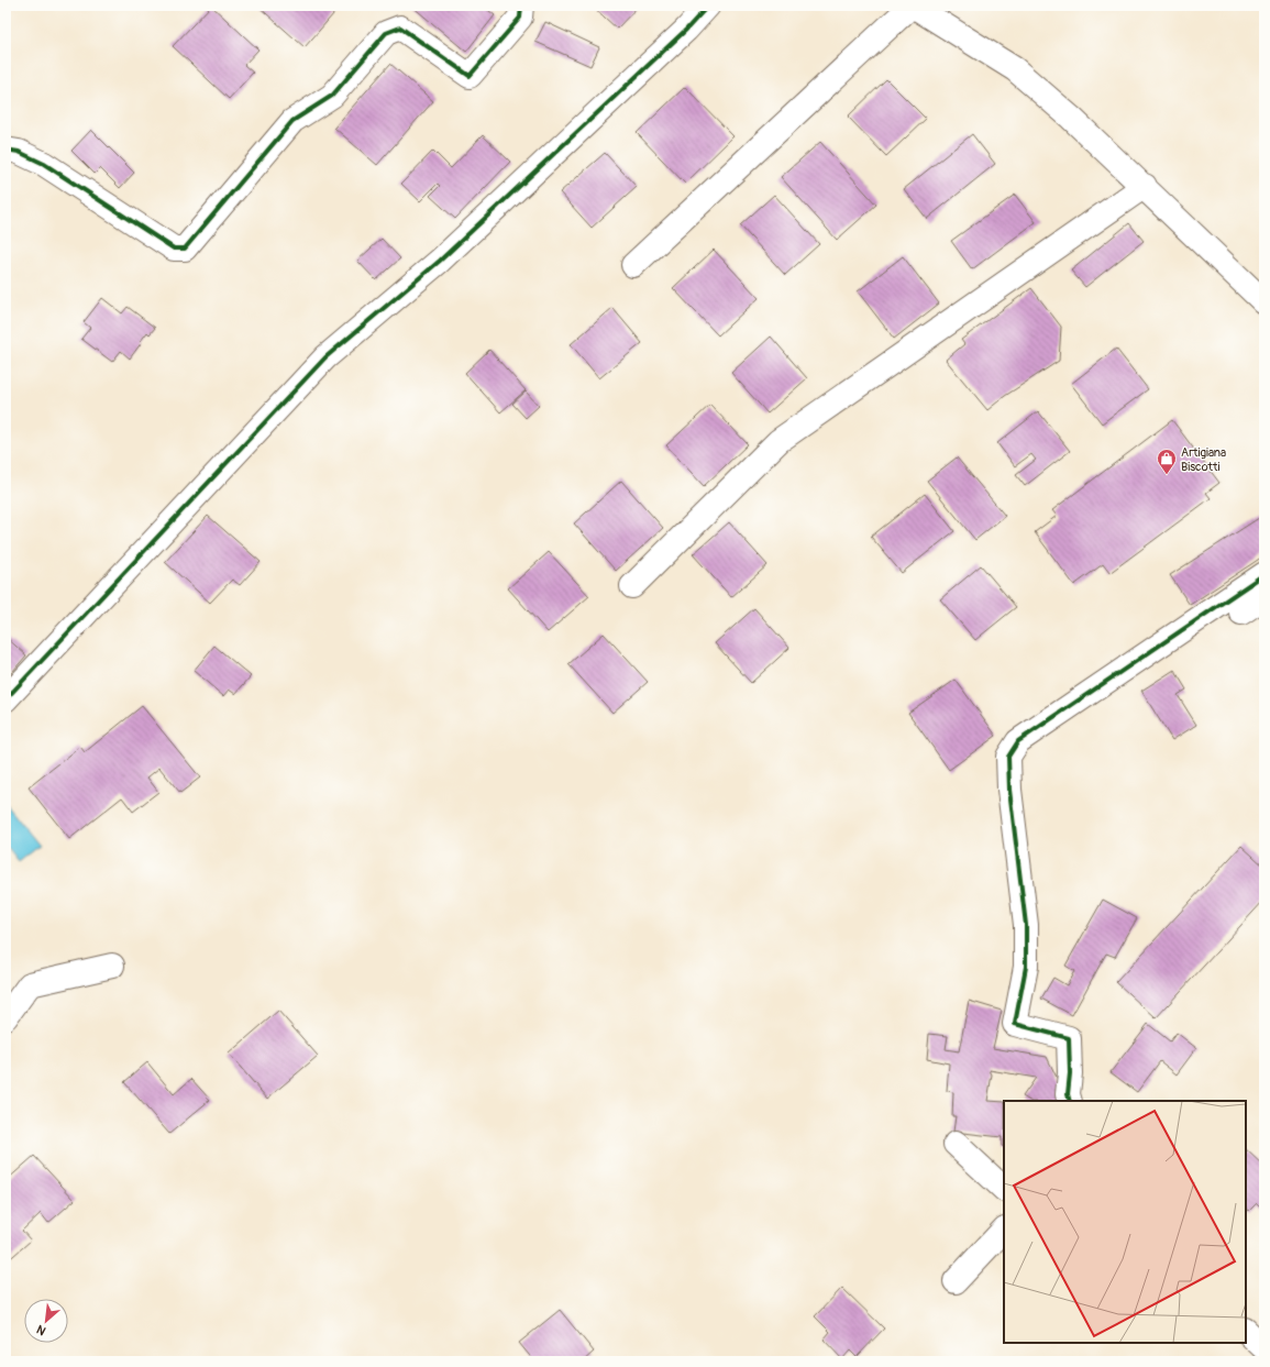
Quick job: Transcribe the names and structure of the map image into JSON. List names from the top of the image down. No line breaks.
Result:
{"places":{"shop":["Artigiana Biscotti"]},"north":"bottom left"}
